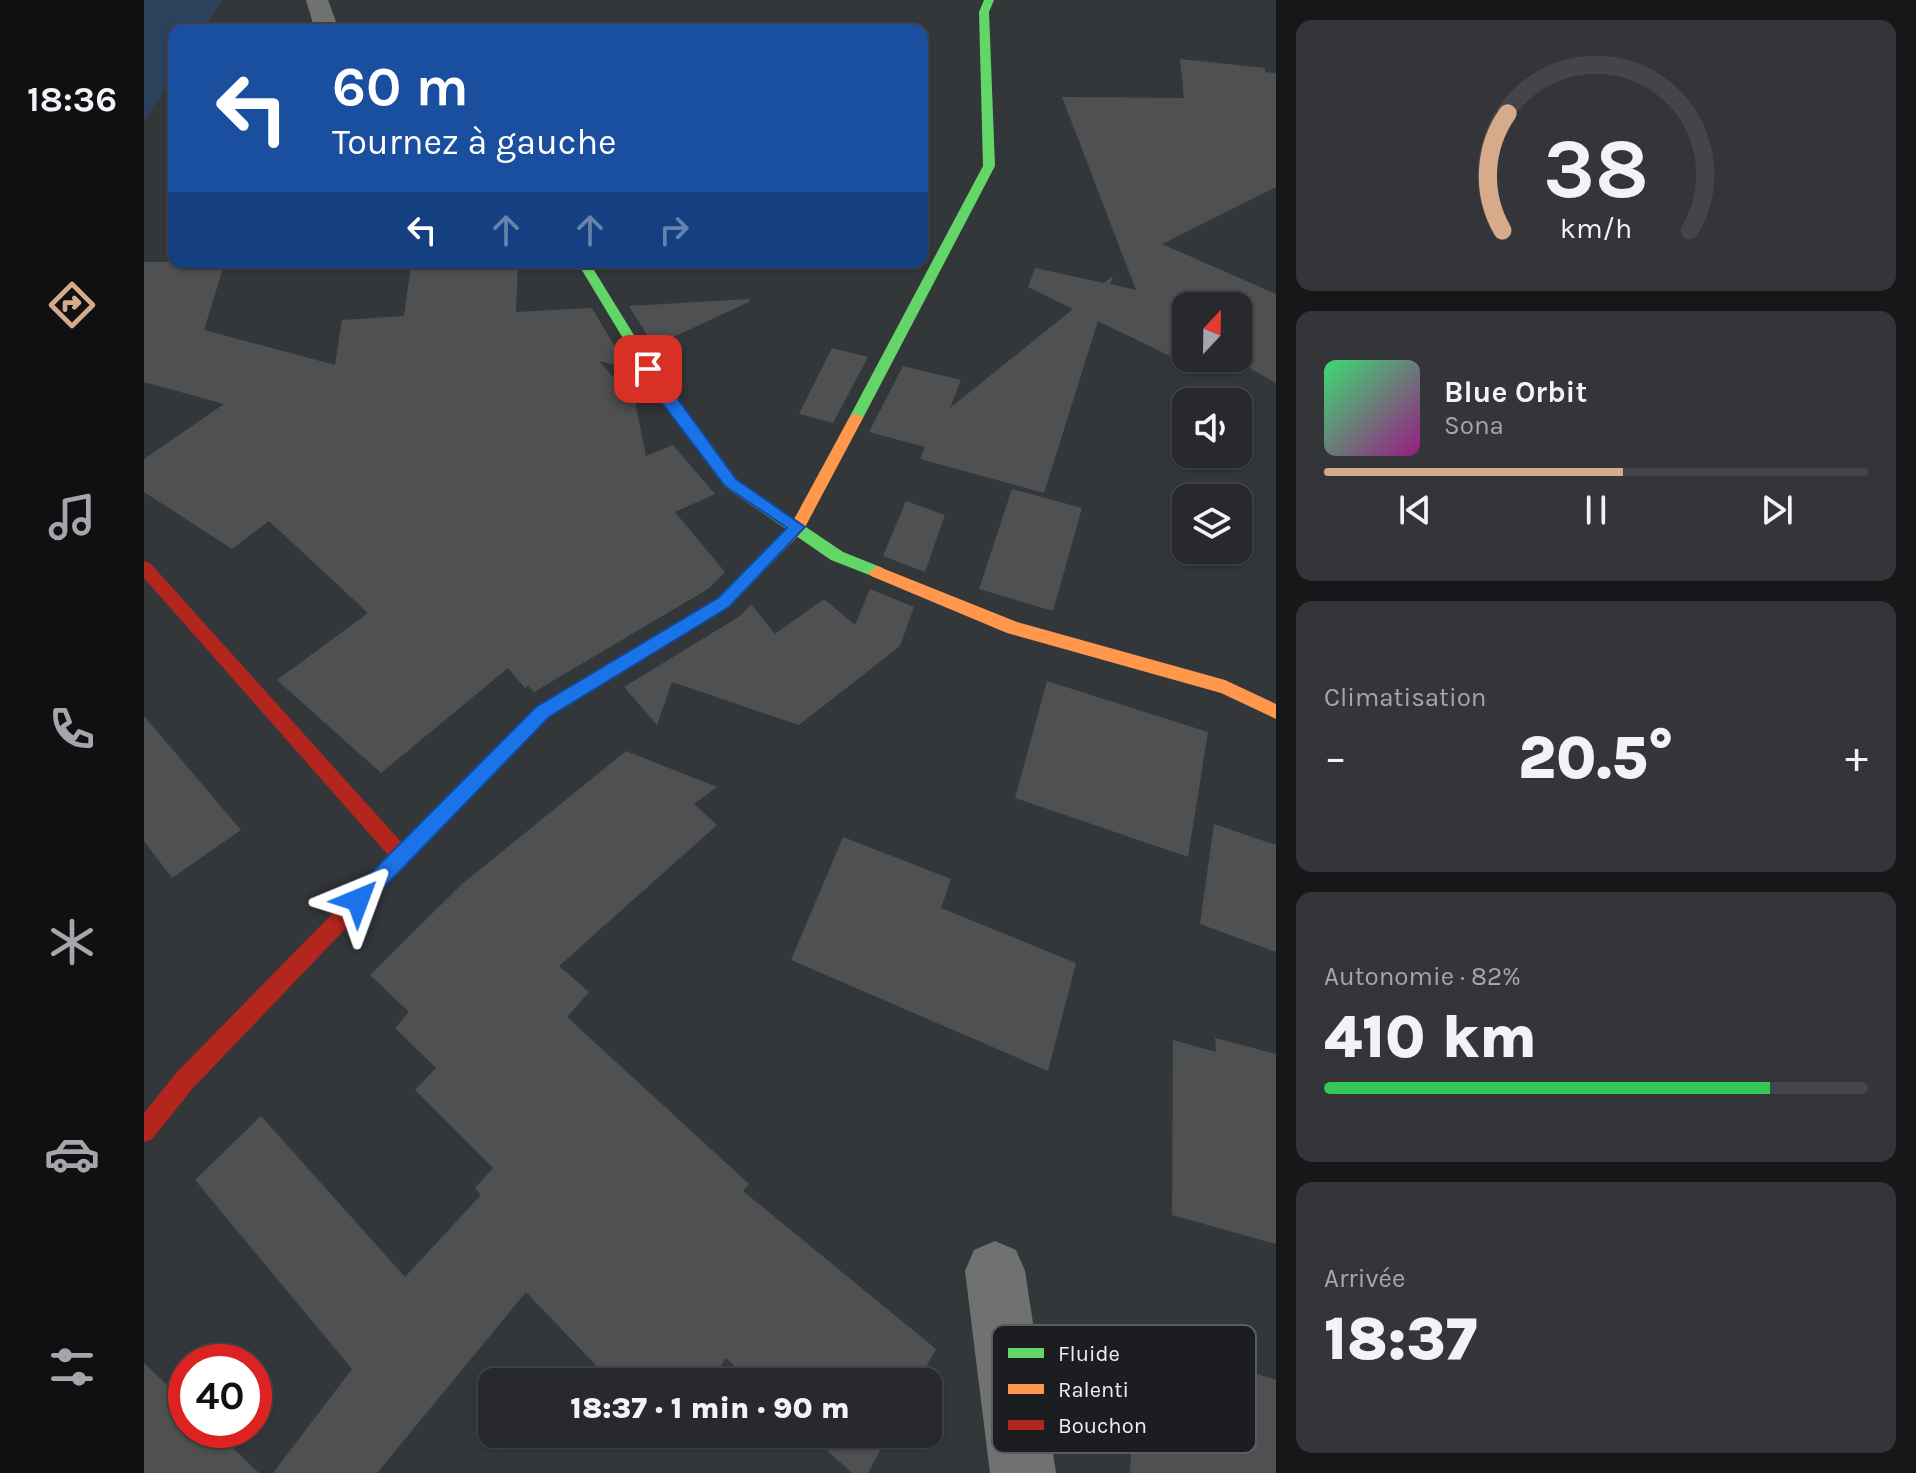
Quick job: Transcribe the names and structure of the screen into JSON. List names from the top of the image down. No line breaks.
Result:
{"legend":["Fluide","Ralenti","Bouchon"],"north":"top","page":{"tabs":"18:36","turn":["60 m","Tournez à gauche"],"song":["Blue Orbit","Sona"],"tile":["Climatisation",["Autonomie · 82%","410 km"],["Arrivée","18:37"]],"heat":["−","20.5°","+"],"limit":"40","trip":"18:37 · 1 min · 90 m","gauge":["38","km/h"]}}
